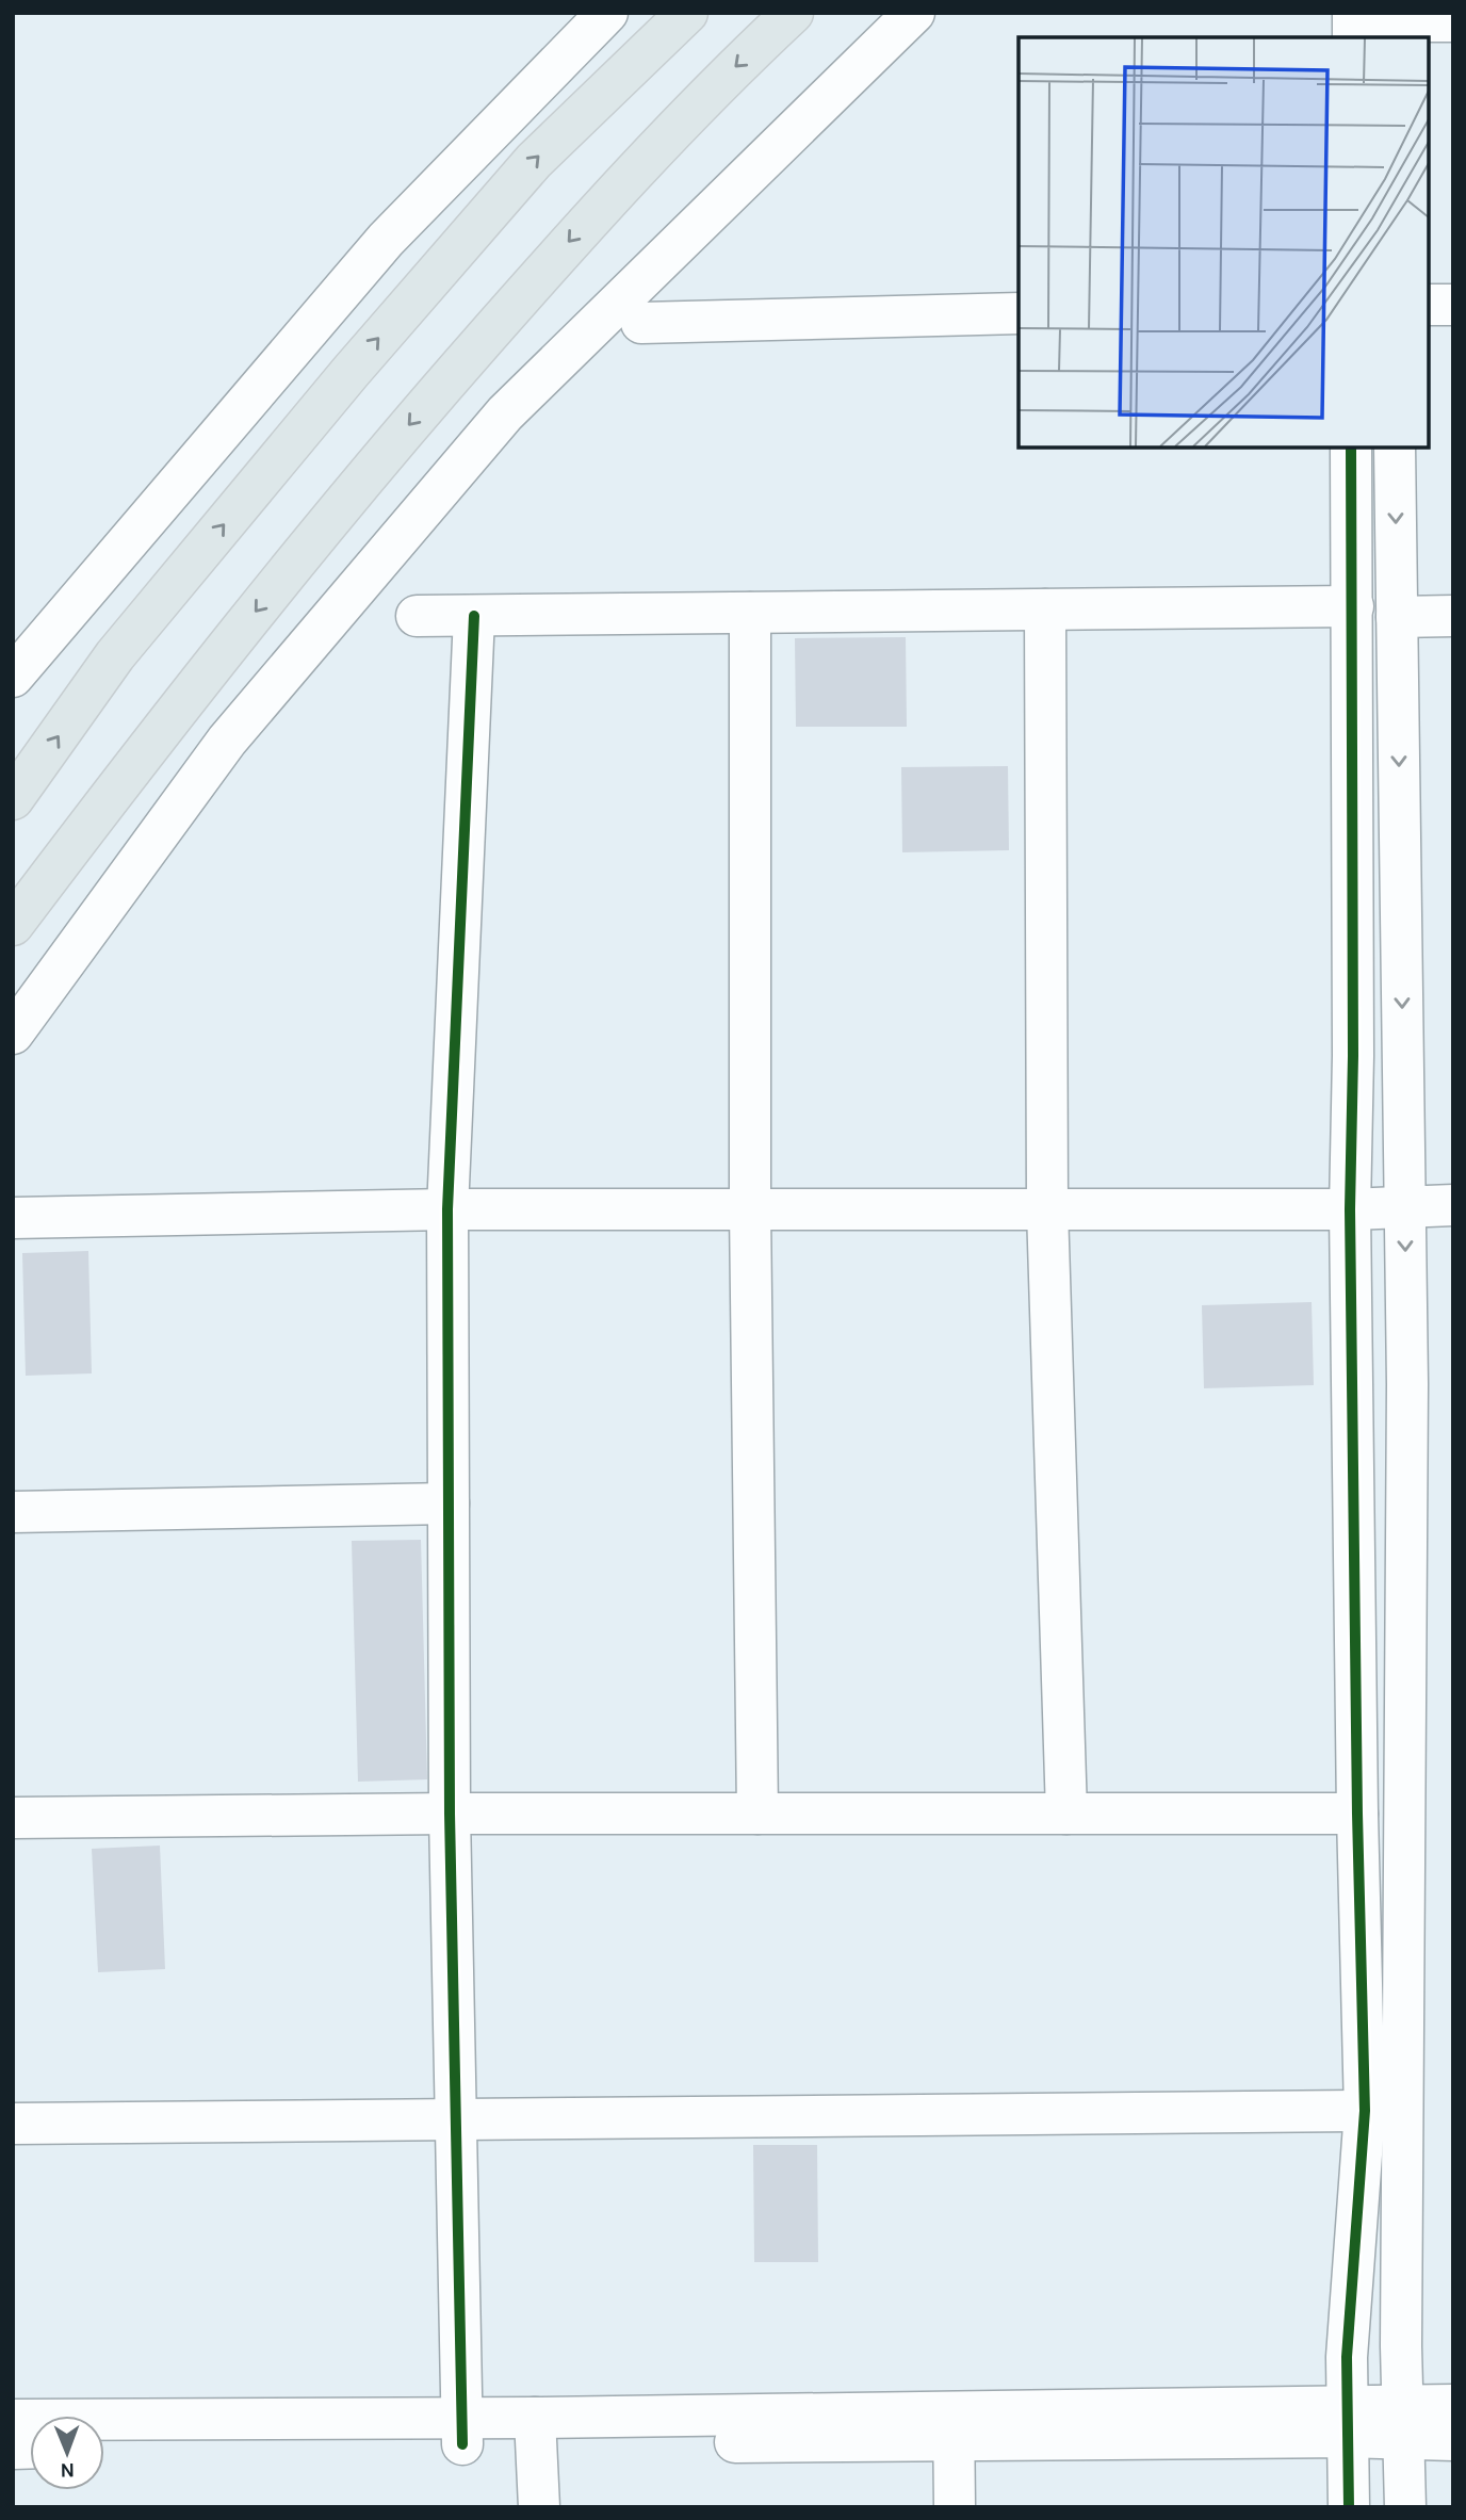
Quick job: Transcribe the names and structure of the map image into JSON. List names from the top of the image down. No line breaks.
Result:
{"north":"bottom"}
